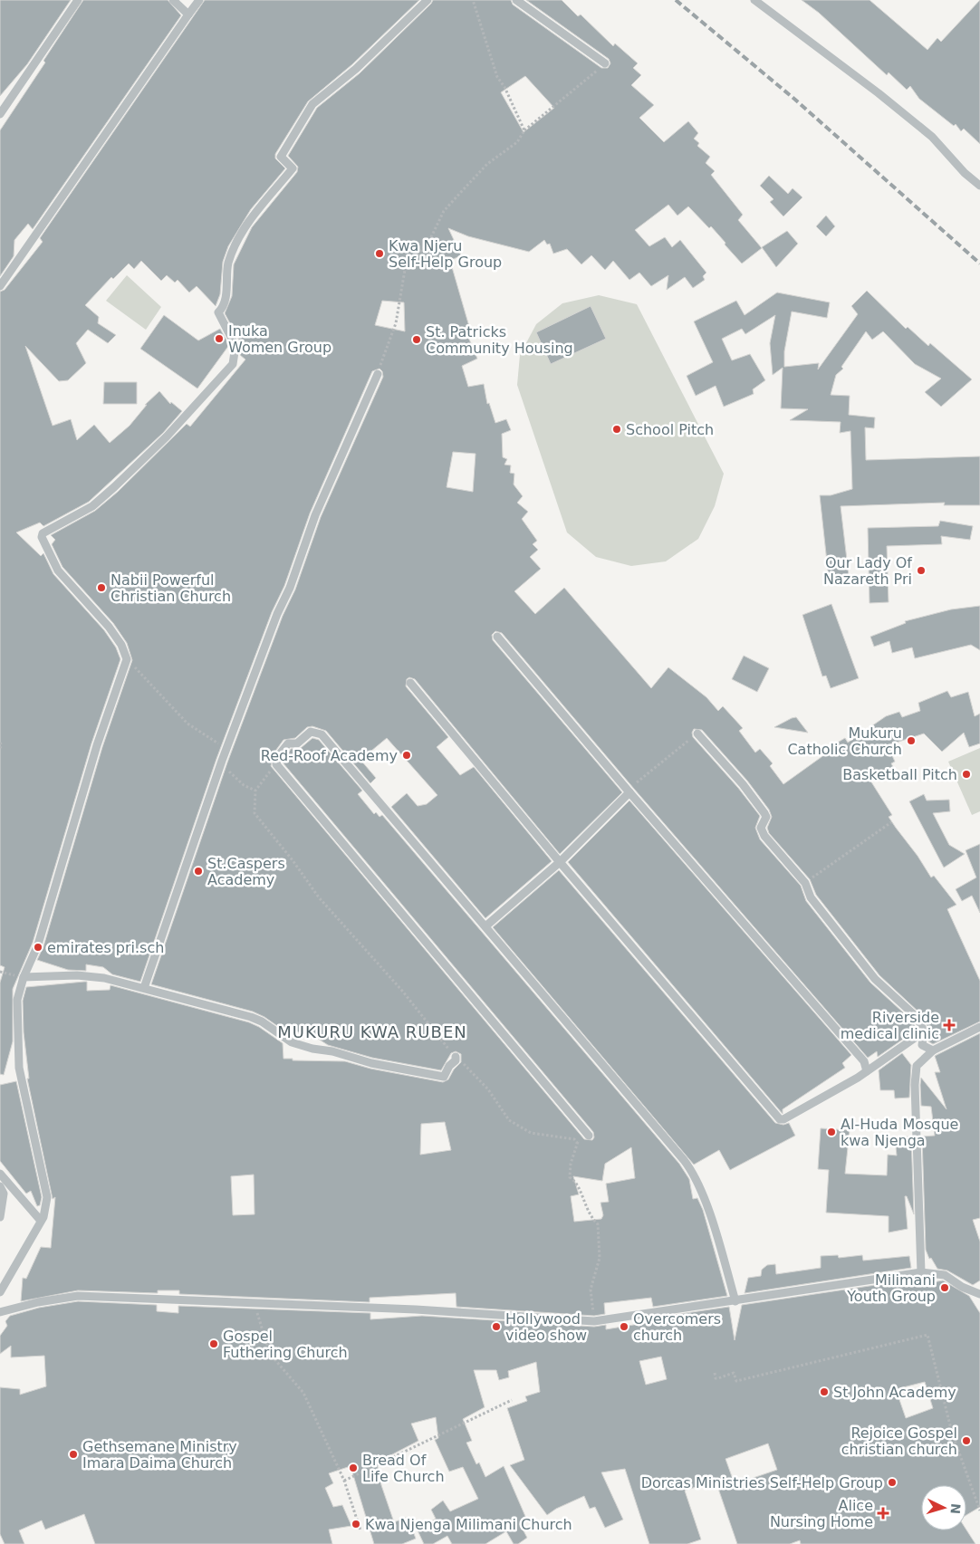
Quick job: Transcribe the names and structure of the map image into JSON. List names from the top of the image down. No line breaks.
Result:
{"districts":["MUKURU KWA RUBEN"],"places":{"other":["Kwa Njeru Self-Help Group","Inuka Women Group","St. Patricks Community Housing","School Pitch","Our Lady Of Nazareth Pri","Nabii Powerful Christian Church","Mukuru Catholic Church","Red-Roof Academy","Basketball Pitch","St.Caspers Academy","emirates pri.sch","Al-Huda Mosque kwa Njenga","Milimani Youth Group","Hollywood video show","Overcomers church","Gospel Futhering Church","St John Academy","Rejoice Gospel christian church","Gethsemane Ministry Imara Daima Church","Bread Of Life Church","Dorcas Ministries Self-Help Group","Kwa Njenga Milimani Church"],"health":["Riverside medical clinic","Alice Nursing Home"]},"north":"right"}
